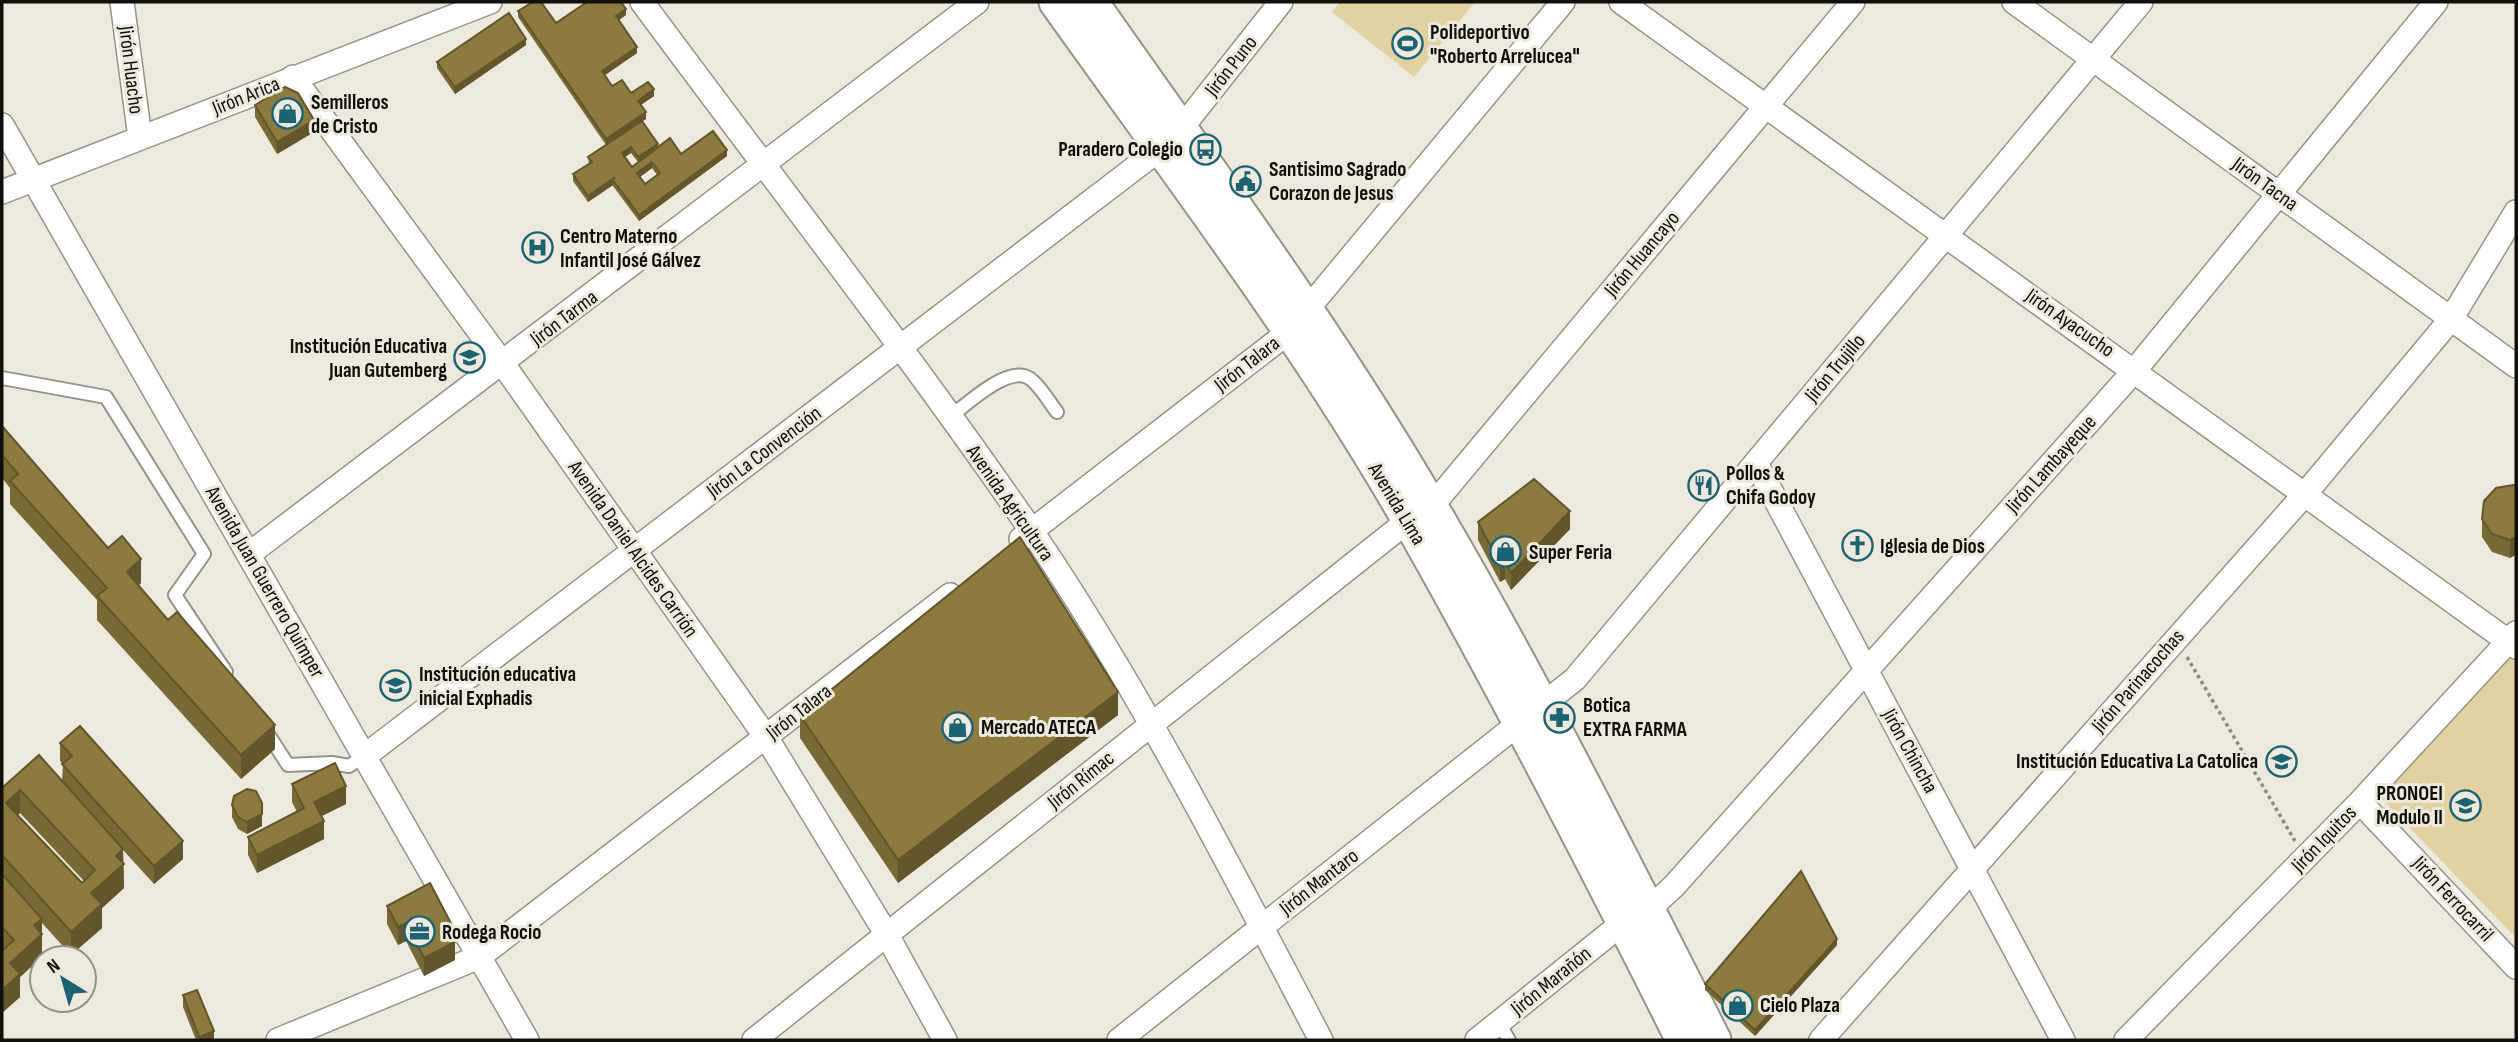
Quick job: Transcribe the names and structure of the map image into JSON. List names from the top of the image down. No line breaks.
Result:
{"streets":{"main road":["Avenida Lima"],"street":["Jirón Puno","Jirón Huacho","Jirón Arica","Jirón Tacna","Jirón Huancayo","Jirón Tarma","Jirón Ayacucho","Jirón Talara","Jirón Trujillo","Jirón La Convención","Jirón Lambayeque","Avenida Agricultura","Avenida Daniel Alcides Carrión","Avenida Juan Guerrero Quimper","Jirón Parinacochas","Jirón Chincha","Jirón Rímac","Jirón Iquitos","Jirón Mantaro","Jirón Ferrocarril","Jirón Marañón"]},"crossings":[["Jirón Puno","Jirón La Convención"],["Jirón Puno","Avenida Lima"],["Jirón Huacho","Jirón Arica"],["Jirón Arica","Avenida Daniel Alcides Carrión"],["Jirón Arica","Avenida Juan Guerrero Quimper"],["Jirón Tacna","Jirón Trujillo"],["Jirón Tacna","Jirón Lambayeque"],["Jirón Tacna","Jirón Parinacochas"],["Jirón Huancayo","Jirón Ayacucho"],["Jirón Huancayo","Avenida Lima"],["Jirón Huancayo","Jirón Rímac"],["Jirón Tarma","Avenida Agricultura"],["Jirón Tarma","Avenida Daniel Alcides Carrión"],["Jirón Tarma","Avenida Juan Guerrero Quimper"],["Jirón Ayacucho","Jirón Trujillo"],["Jirón Ayacucho","Jirón Lambayeque"],["Jirón Ayacucho","Jirón Parinacochas"],["Jirón Ayacucho","Jirón Iquitos"],["Jirón Talara","Avenida Agricultura"],["Jirón Talara","Avenida Lima"],["Jirón Talara","Avenida Daniel Alcides Carrión"],["Jirón Talara","Avenida Juan Guerrero Quimper"],["Jirón Trujillo","Avenida Lima"],["Jirón Trujillo","Jirón Chincha"],["Jirón Trujillo","Jirón Mantaro"],["Jirón La Convención","Avenida Agricultura"],["Jirón La Convención","Avenida Lima"],["Jirón La Convención","Avenida Daniel Alcides Carrión"],["Jirón La Convención","Avenida Juan Guerrero Quimper"],["Jirón Lambayeque","Avenida Lima"],["Jirón Lambayeque","Jirón Chincha"],["Jirón Lambayeque","Jirón Marañón"],["Avenida Agricultura","Jirón Rímac"],["Avenida Agricultura","Jirón Mantaro"],["Avenida Lima","Jirón Rímac"],["Avenida Lima","Jirón Mantaro"],["Avenida Lima","Jirón Marañón"],["Avenida Daniel Alcides Carrión","Jirón Rímac"],["Jirón Parinacochas","Jirón Chincha"],["Jirón Iquitos","Jirón Ferrocarril"]],"places":{"sports":["Polideportivo \"Roberto Arrelucea\""],"shop":["Semilleros de Cristo","Super Feria","Mercado ATECA","Cielo Plaza"],"bus stop":["Paradero Colegio"],"public building":["Santisimo Sagrado Corazon de Jesus"],"hospital":["Centro Materno Infantil José Gálvez"],"school or university":["Institución Educativa Juan Gutemberg","Institución educativa inicial Exphadis","Institución Educativa La Catolica","PRONOEI Modulo II"],"restaurant":["Pollos & Chifa Godoy"],"church":["Iglesia de Dios"],"pharmacy":["Botica EXTRA FARMA"],"office":["Rodega Rocio"]},"north":"top left"}
